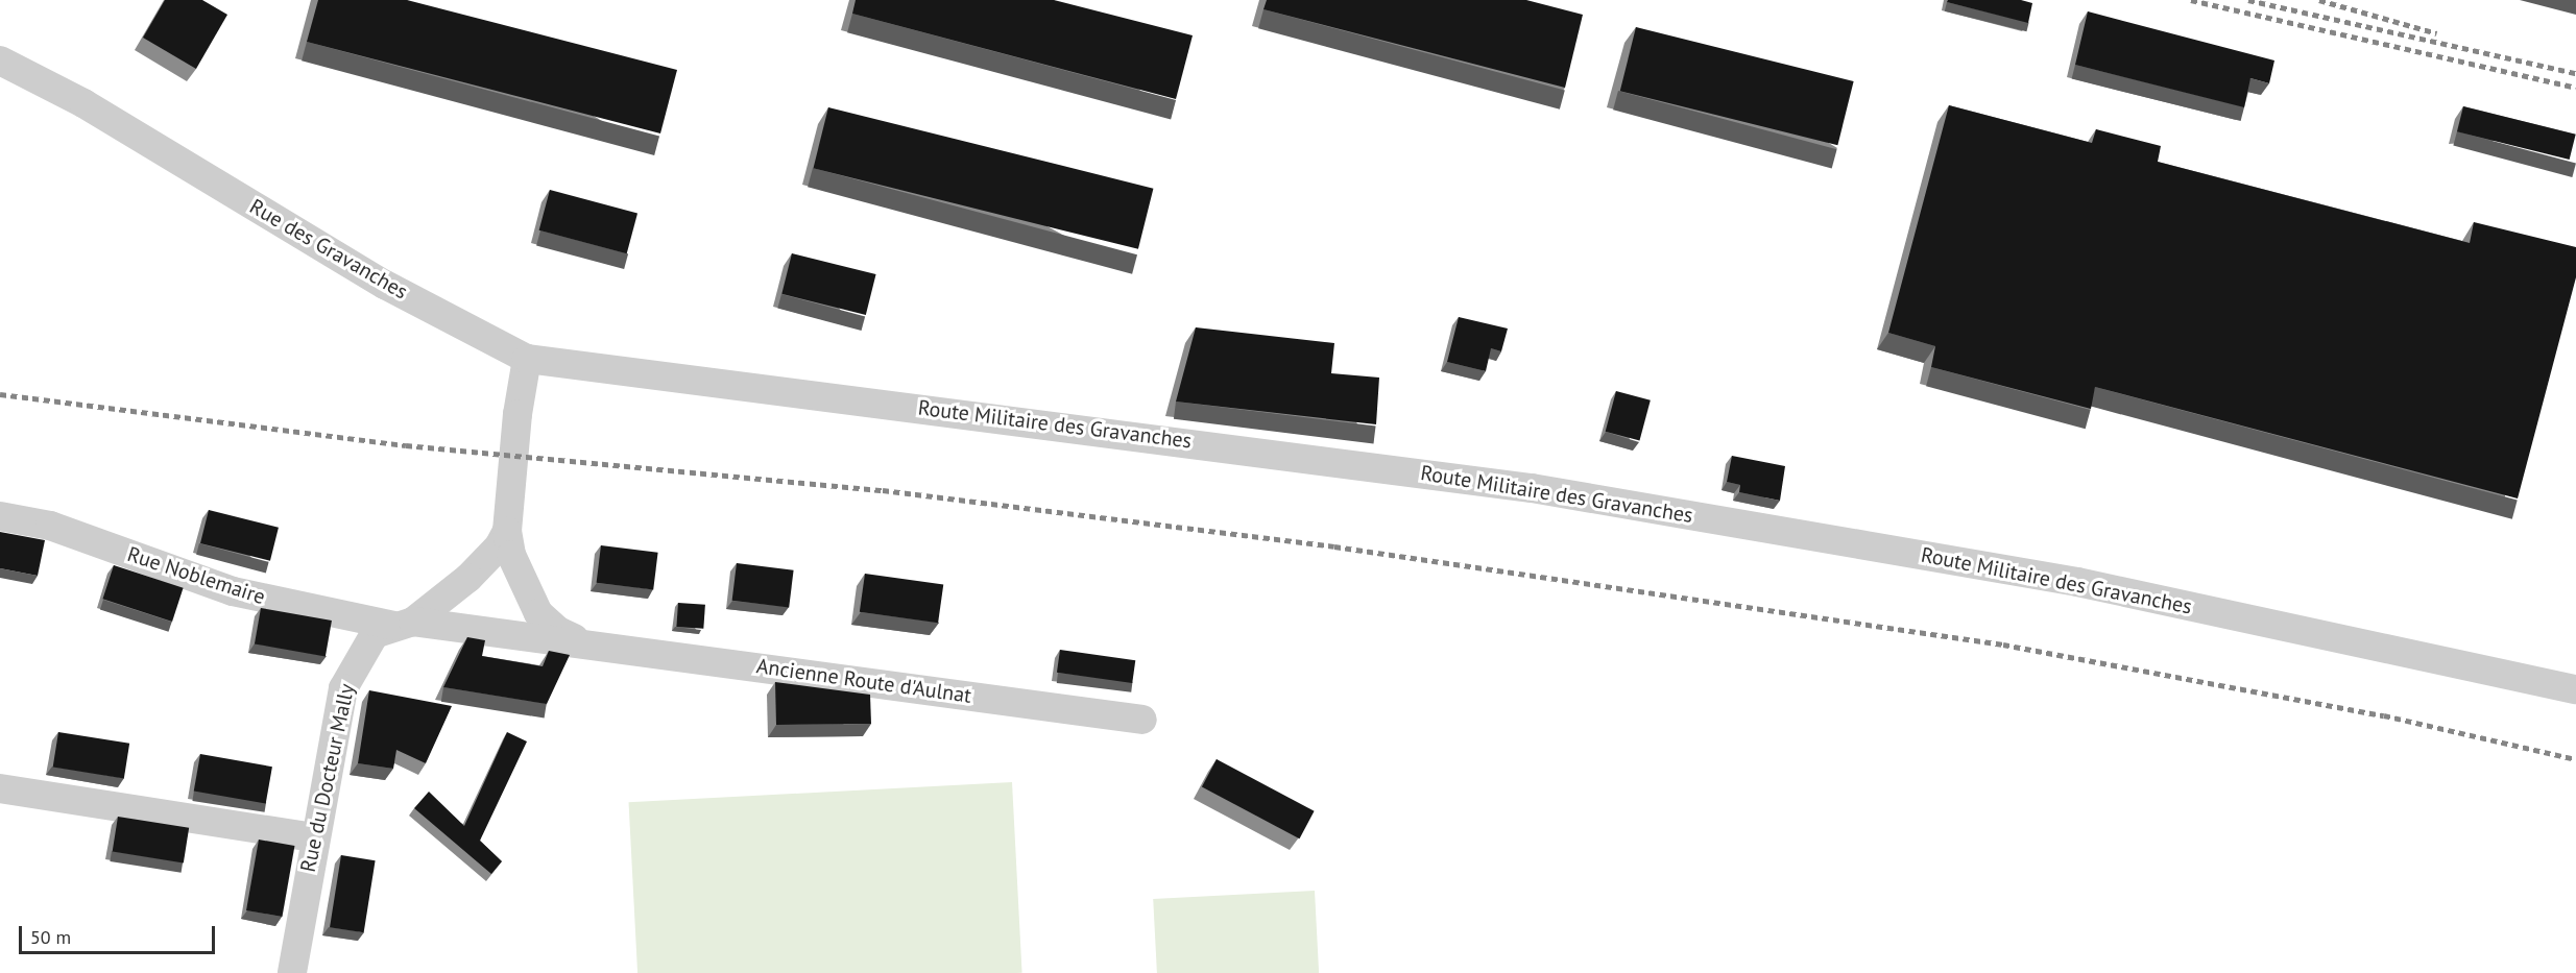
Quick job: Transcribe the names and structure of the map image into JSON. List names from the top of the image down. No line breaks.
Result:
{"streets":{"street":["Rue des Gravanches","Route Militaire des Gravanches","Rue Noblemaire","Ancienne Route d'Aulnat","Rue du Docteur Mally"]},"crossings":[["Rue des Gravanches","Route Militaire des Gravanches"],["Rue Noblemaire","Ancienne Route d'Aulnat"],["Rue Noblemaire","Rue du Docteur Mally"],["Ancienne Route d'Aulnat","Rue du Docteur Mally"]],"scale_bar":"50 m"}
